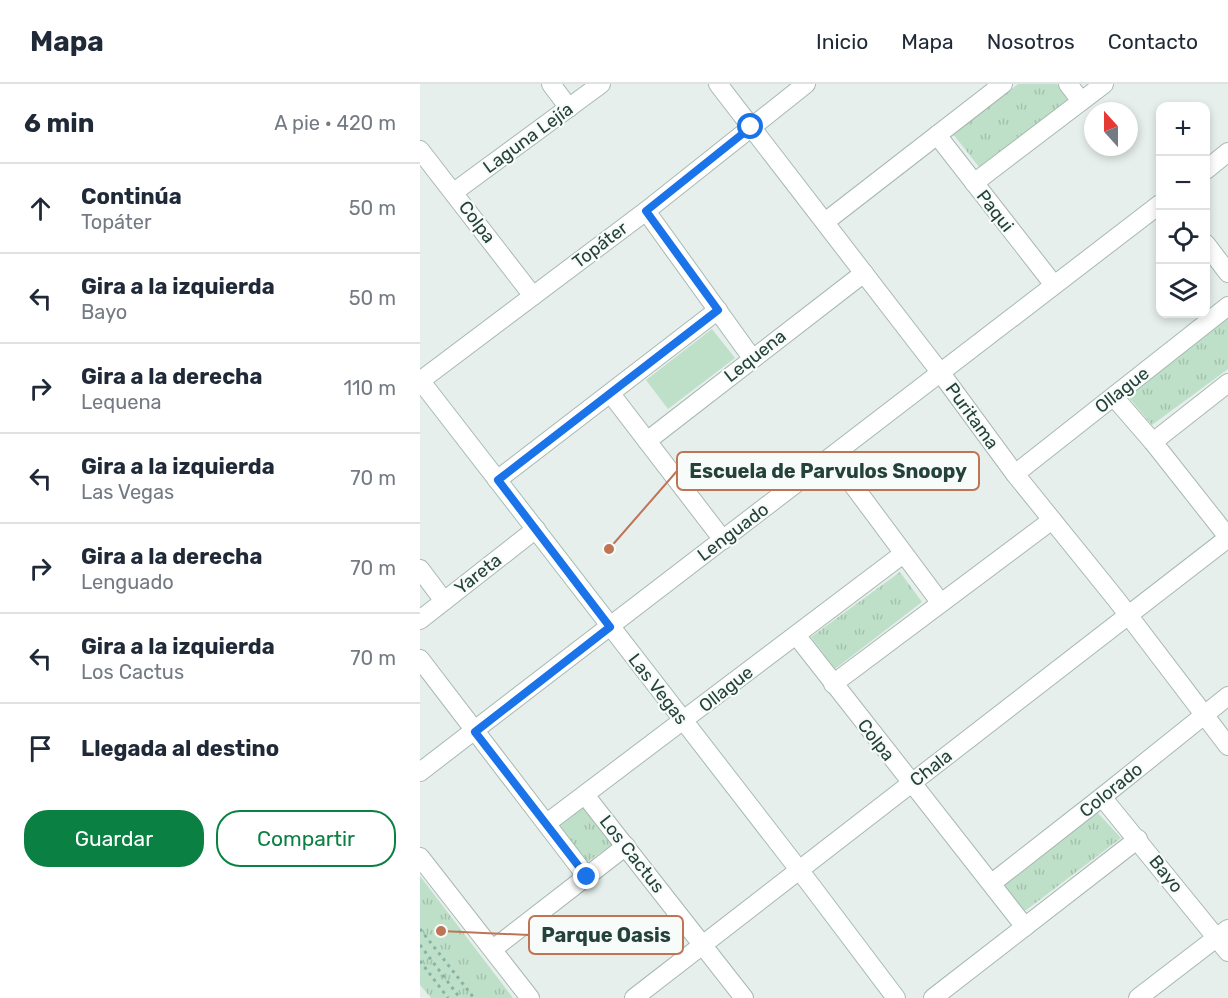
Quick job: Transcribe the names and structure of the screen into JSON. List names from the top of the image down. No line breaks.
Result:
{"streets":{"street":["Laguna Lejía","Paqui","Colpa","Topáter","Lequena","Ollague","Puritama","Lenguado","Yareta","Las Vegas","Chala","Colorado","Los Cactus","Bayo"]},"crossings":[["Laguna Lejía","Colpa"],["Paqui","Lenguado"],["Colpa","Topáter"],["Colpa","Ollague"],["Colpa","Chala"],["Colpa","Colorado"],["Topáter","Puritama"],["Topáter","Las Vegas"],["Lequena","Puritama"],["Ollague","Puritama"],["Ollague","Las Vegas"],["Ollague","Los Cactus"],["Puritama","Lenguado"],["Puritama","Chala"],["Puritama","Colorado"],["Lenguado","Las Vegas"],["Yareta","Las Vegas"],["Las Vegas","Chala"],["Chala","Los Cactus"],["Colorado","Bayo"]],"places":["Escuela de Parvulos Snoopy","Parque Oasis"],"north":"top","page":{"header":"Mapa","nav":["Inicio","Mapa","Nosotros","Contacto"],"heading":["6 min","A pie · 420 m"],"map_buttons":["+","−"],"list":[["Continúa","Topáter","50 m"],["Gira a la izquierda","Bayo","50 m"],["Gira a la derecha","Lequena","110 m"],["Gira a la izquierda","Las Vegas","70 m"],["Gira a la derecha","Lenguado","70 m"],["Gira a la izquierda","Los Cactus","70 m"],"Llegada al destino"],"buttons":["Guardar","Compartir"]}}
